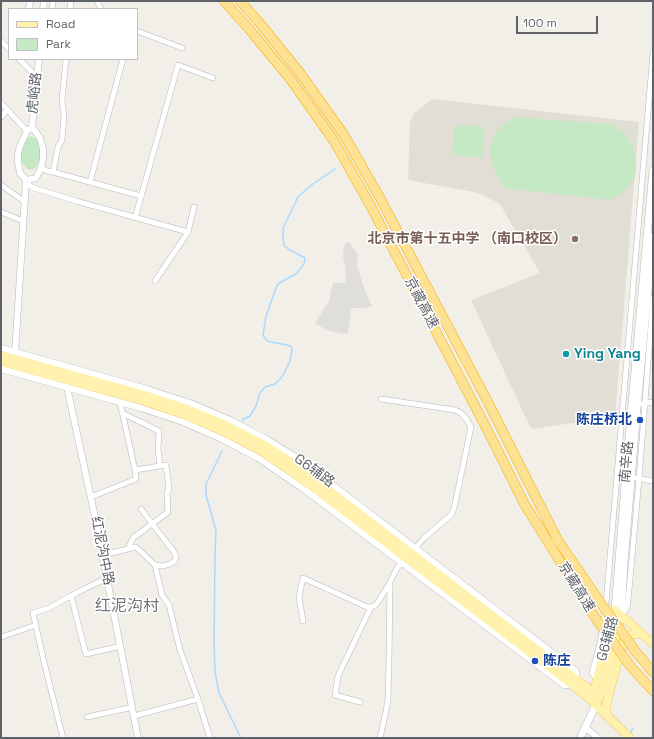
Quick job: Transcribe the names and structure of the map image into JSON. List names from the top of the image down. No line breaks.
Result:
{"streets":{"highway":["京藏高速"],"main road":["南辛路","G6辅路"],"street":["虎峪路","红泥沟中路"]},"crossings":[["南辛路","G6辅路"],["G6辅路","红泥沟中路"]],"districts":["红泥沟村"],"places":["北京市第十五中学 （南口校区）","Ying Yang","陈庄桥北","陈庄"],"legend":["Road","Park"],"scale_bar":"100 m"}
